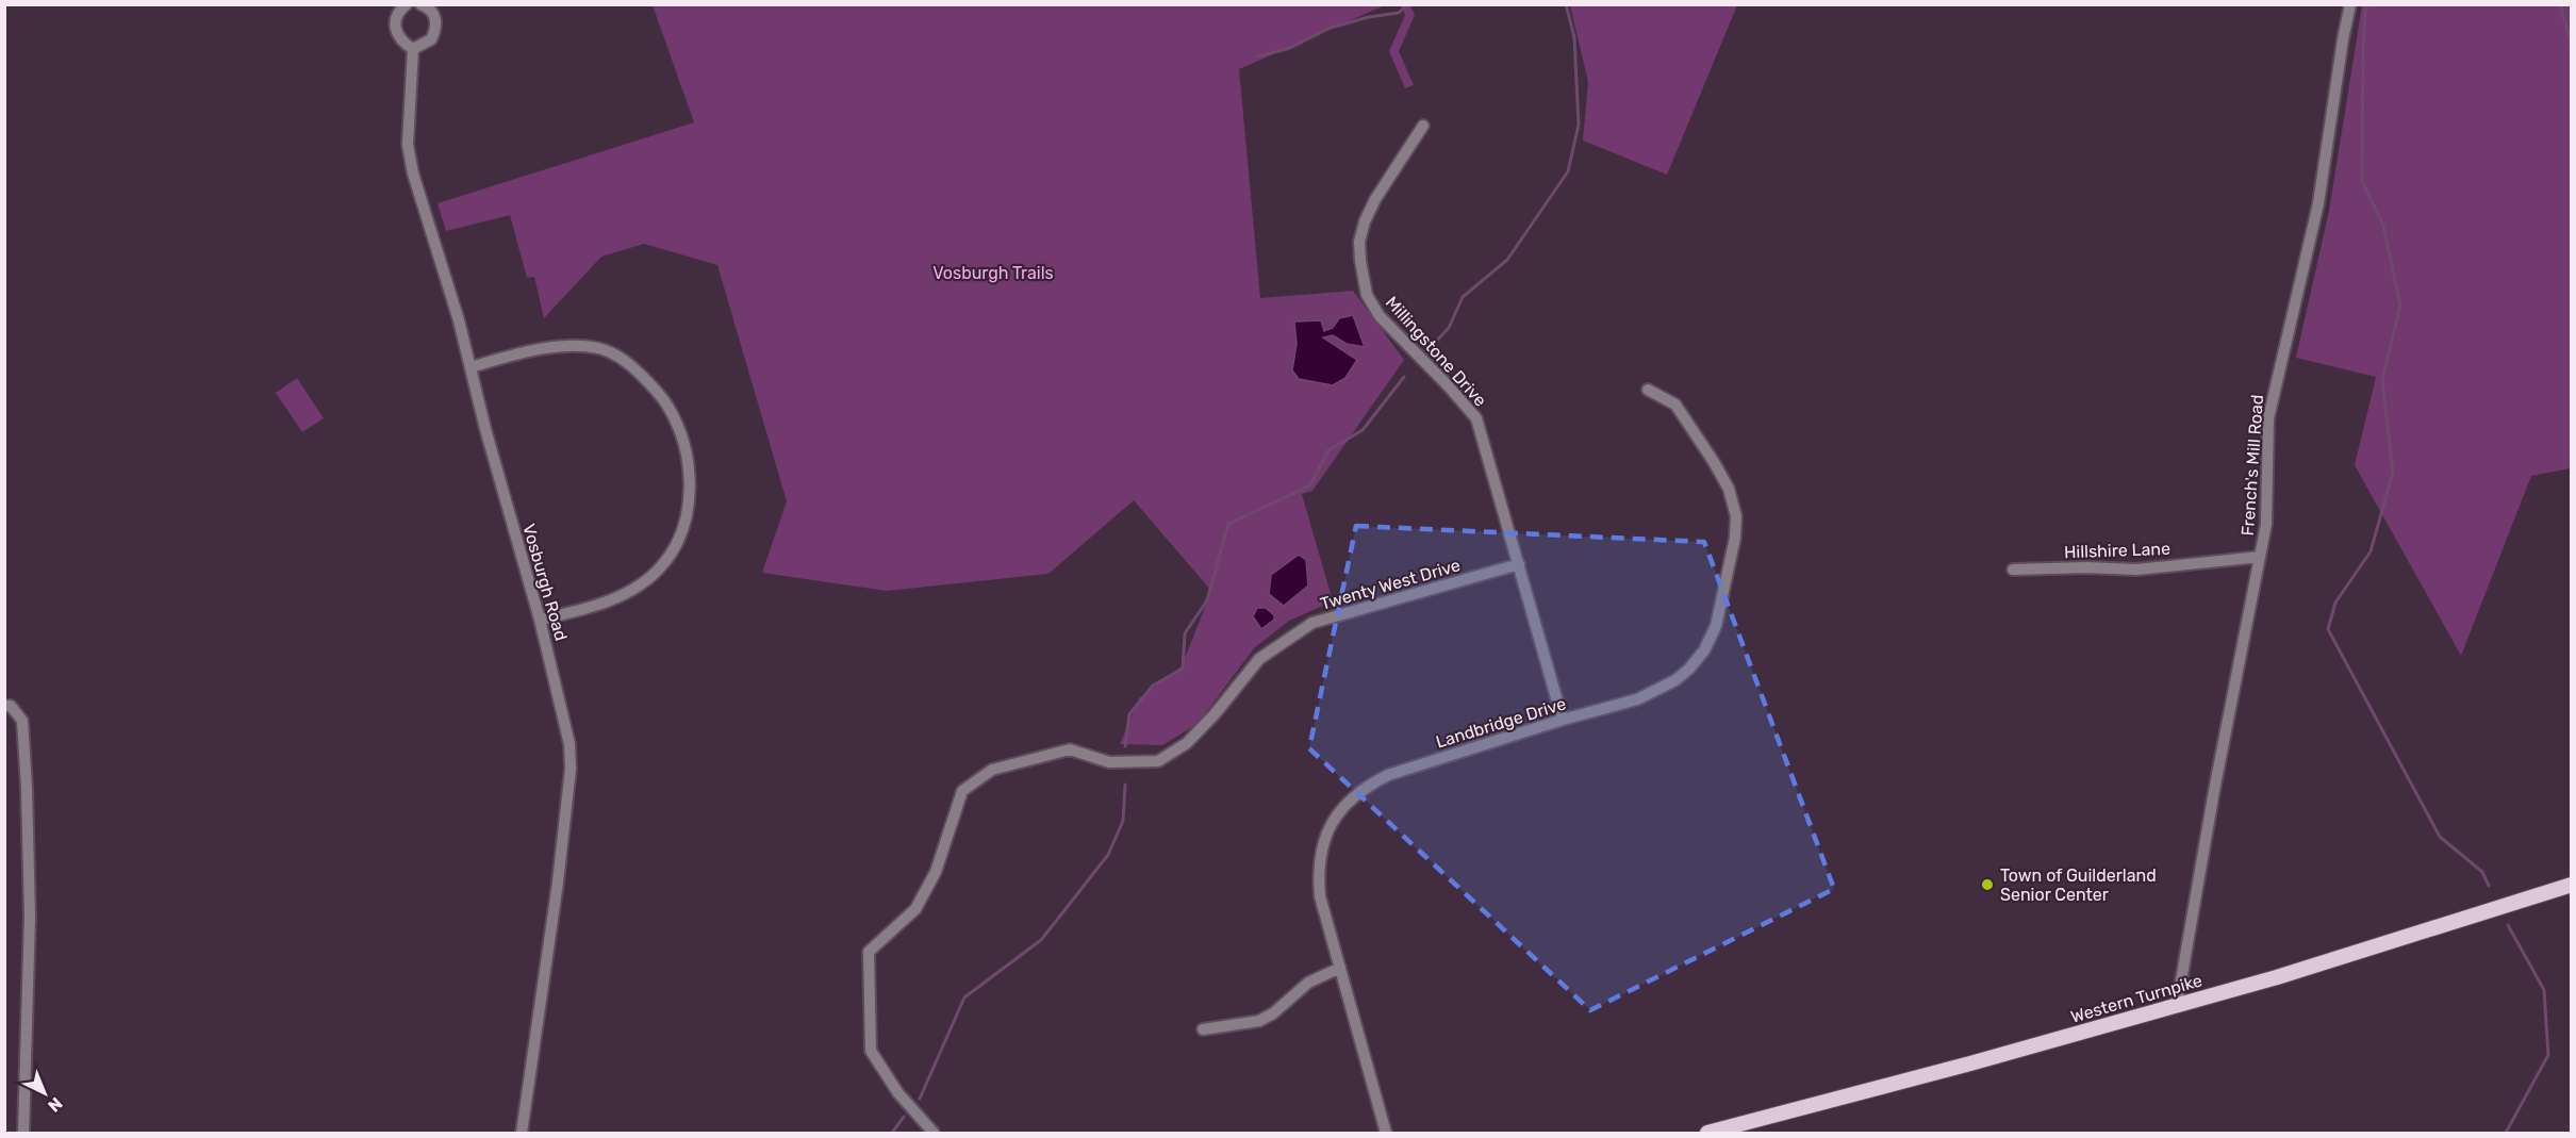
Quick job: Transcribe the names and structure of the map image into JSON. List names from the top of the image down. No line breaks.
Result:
{"streets":{"main road":["Western Turnpike"],"street":["Millingstone Drive","French's Mill Road","Hillshire Lane","Vosburgh Road","Twenty West Drive","Landbridge Drive"]},"crossings":[["Millingstone Drive","Twenty West Drive"],["Millingstone Drive","Landbridge Drive"],["French's Mill Road","Hillshire Lane"],["French's Mill Road","Western Turnpike"]],"parks":["Vosburgh Trails"],"places":["Town of Guilderland Senior Center"],"north":"bottom right"}
